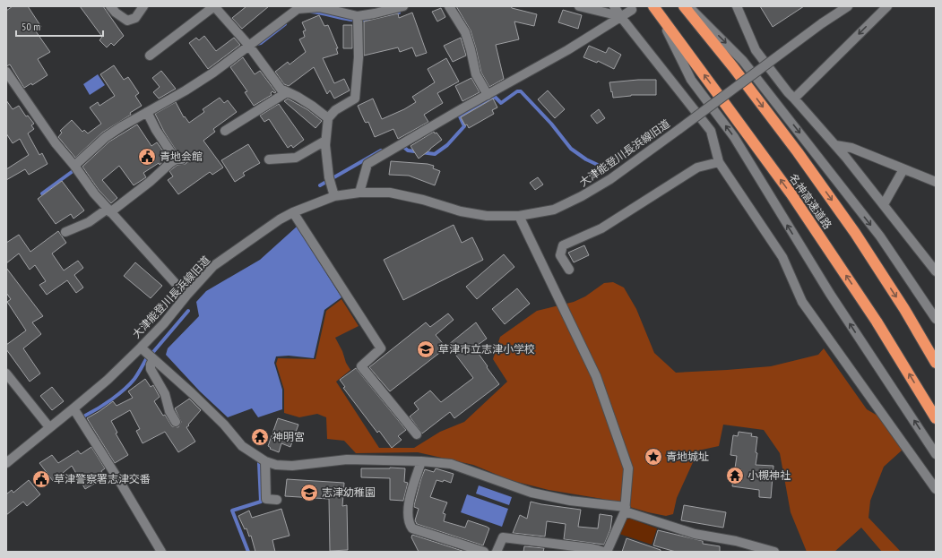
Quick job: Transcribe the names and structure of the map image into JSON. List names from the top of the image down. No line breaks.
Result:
{"streets":{"highway":["名神高速道路"],"street":["大津能登川長浜線旧道"]},"places":{"public building":["青地会館","草津警察署志津交番"],"school or university":["草津市立志津小学校","志津幼稚園"],"temple":["神明宮","小槻神社"],"place":["青地城址"]},"scale_bar":"50 m"}
